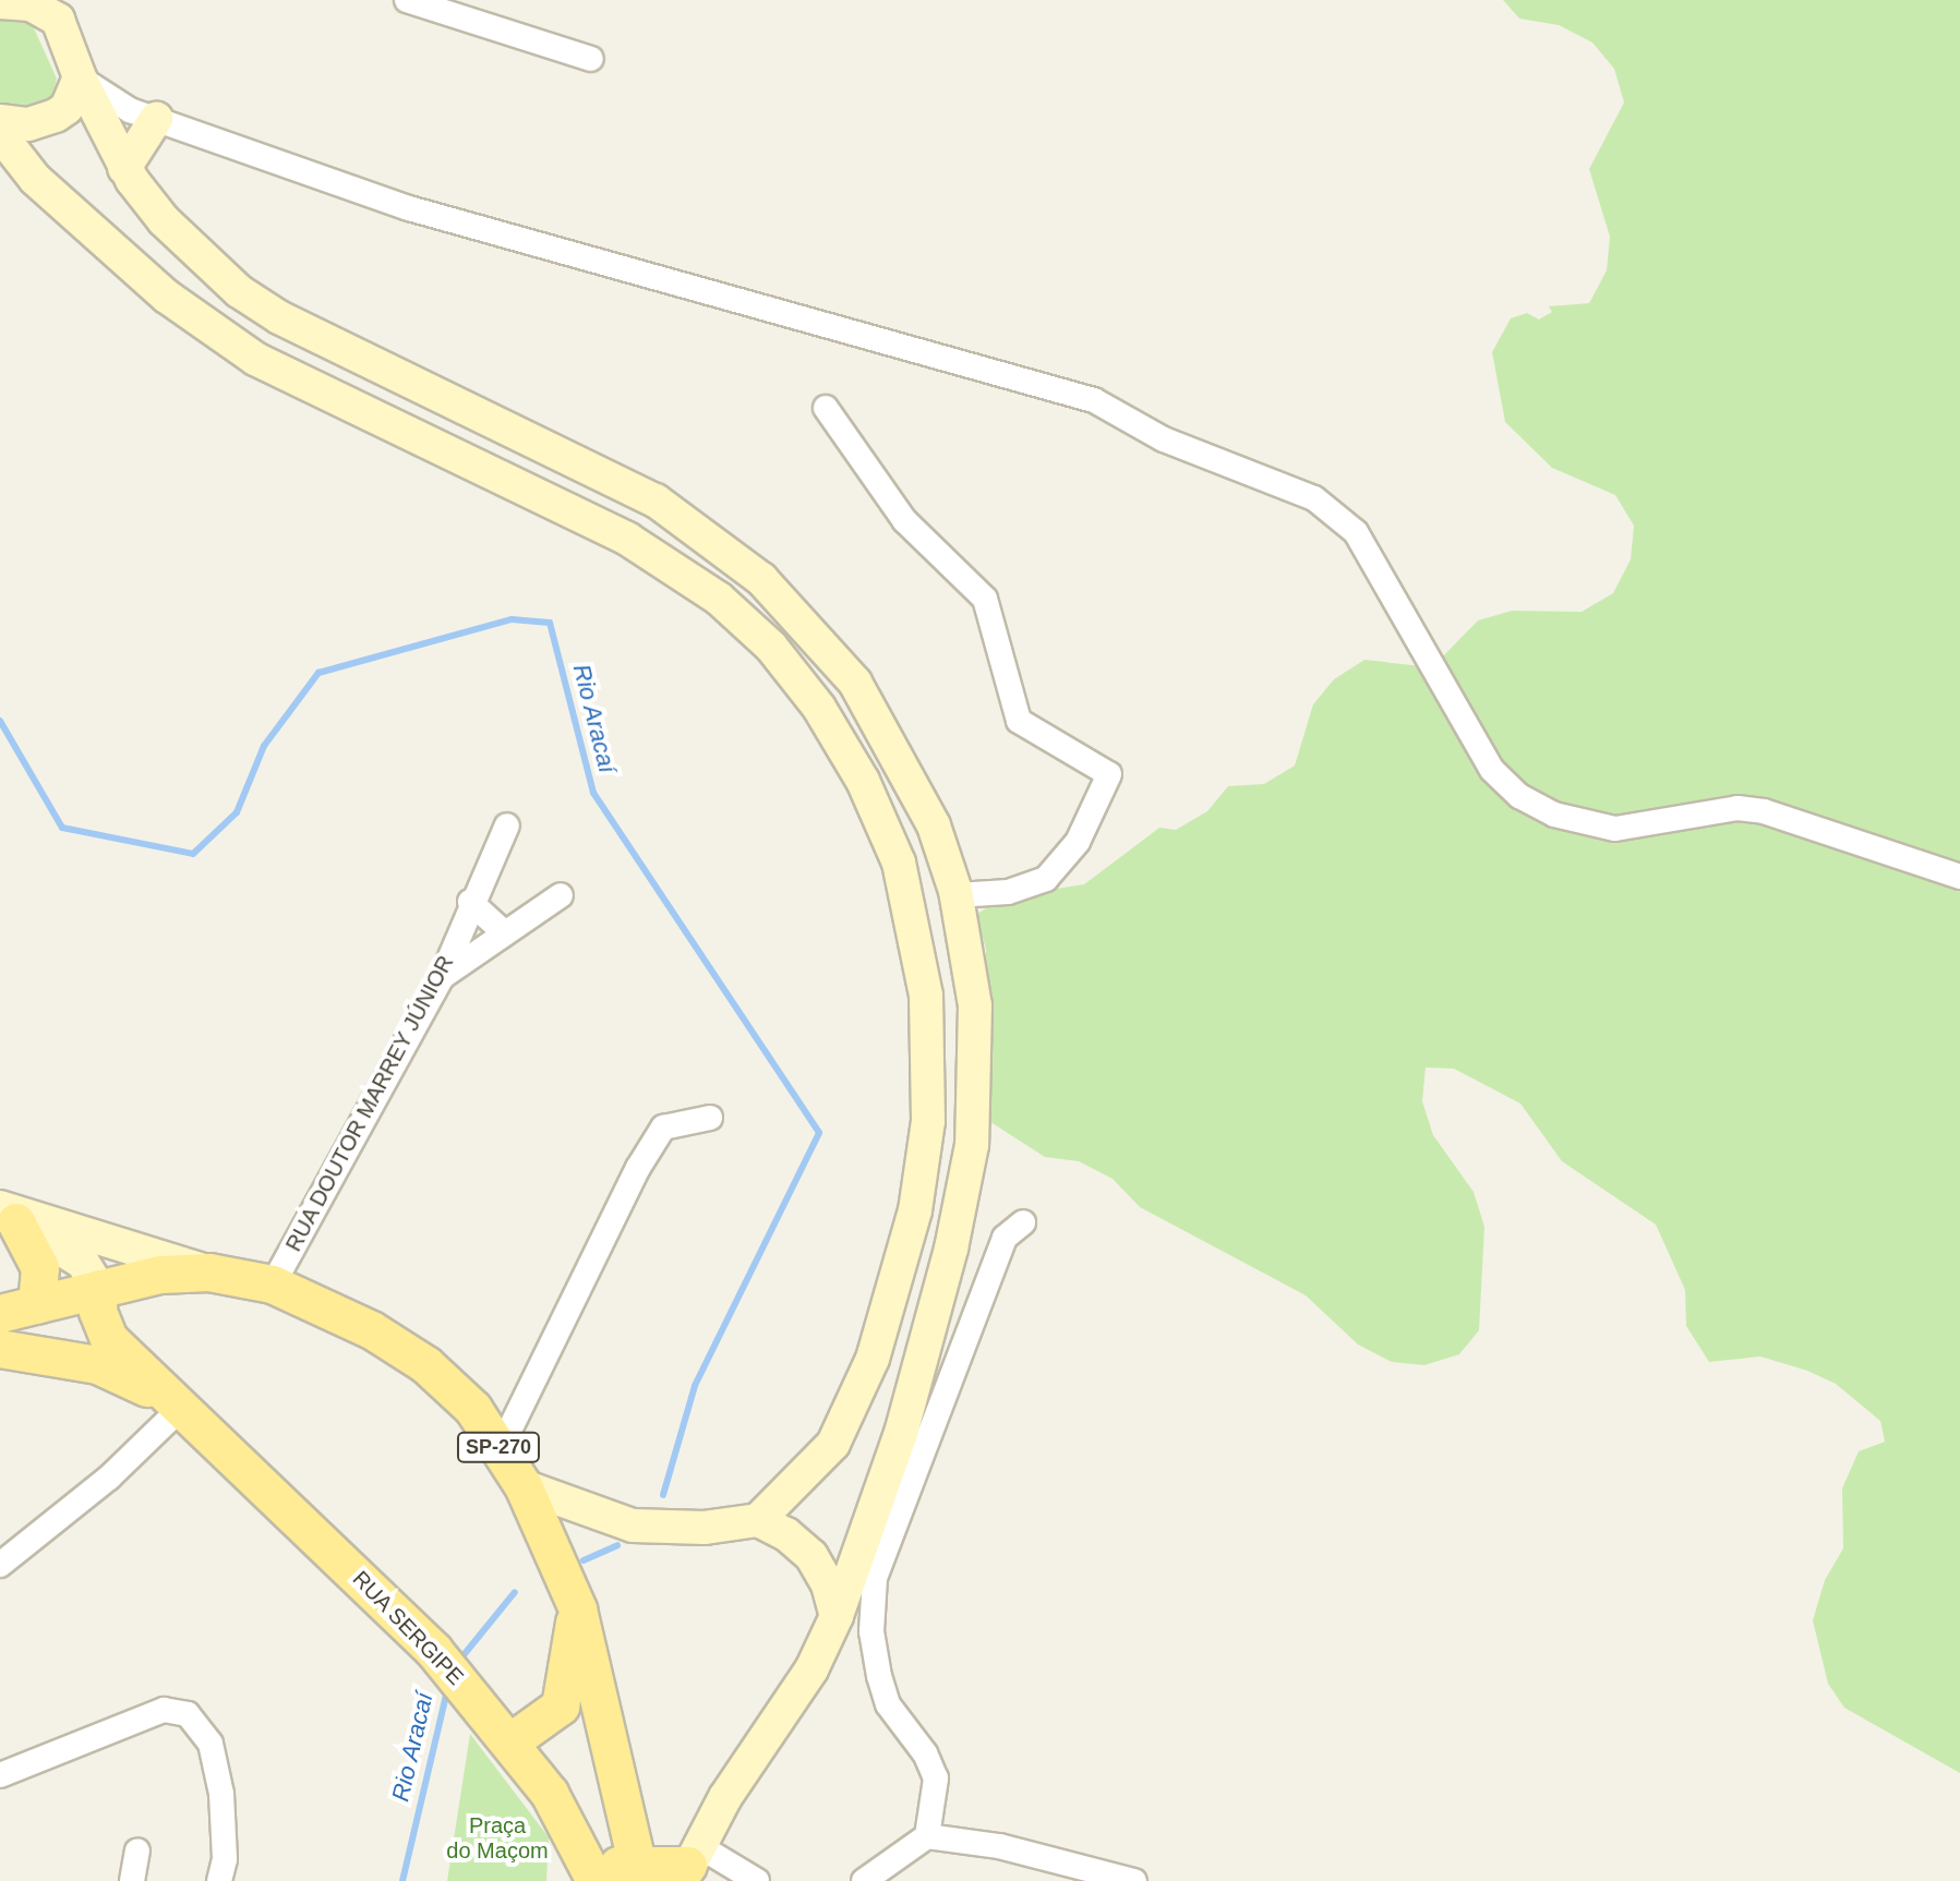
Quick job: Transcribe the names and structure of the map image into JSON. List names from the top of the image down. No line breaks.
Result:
{"streets":{"main road":["SP-270","RUA SERGIPE"],"street":["RUA DOUTOR MARREY JÚNIOR"]},"crossings":[["RUA DOUTOR MARREY JÚNIOR","SP-270"],["SP-270","RUA SERGIPE"]],"water":["Rio Aracaí"],"parks":["Praça do Maçom"]}
